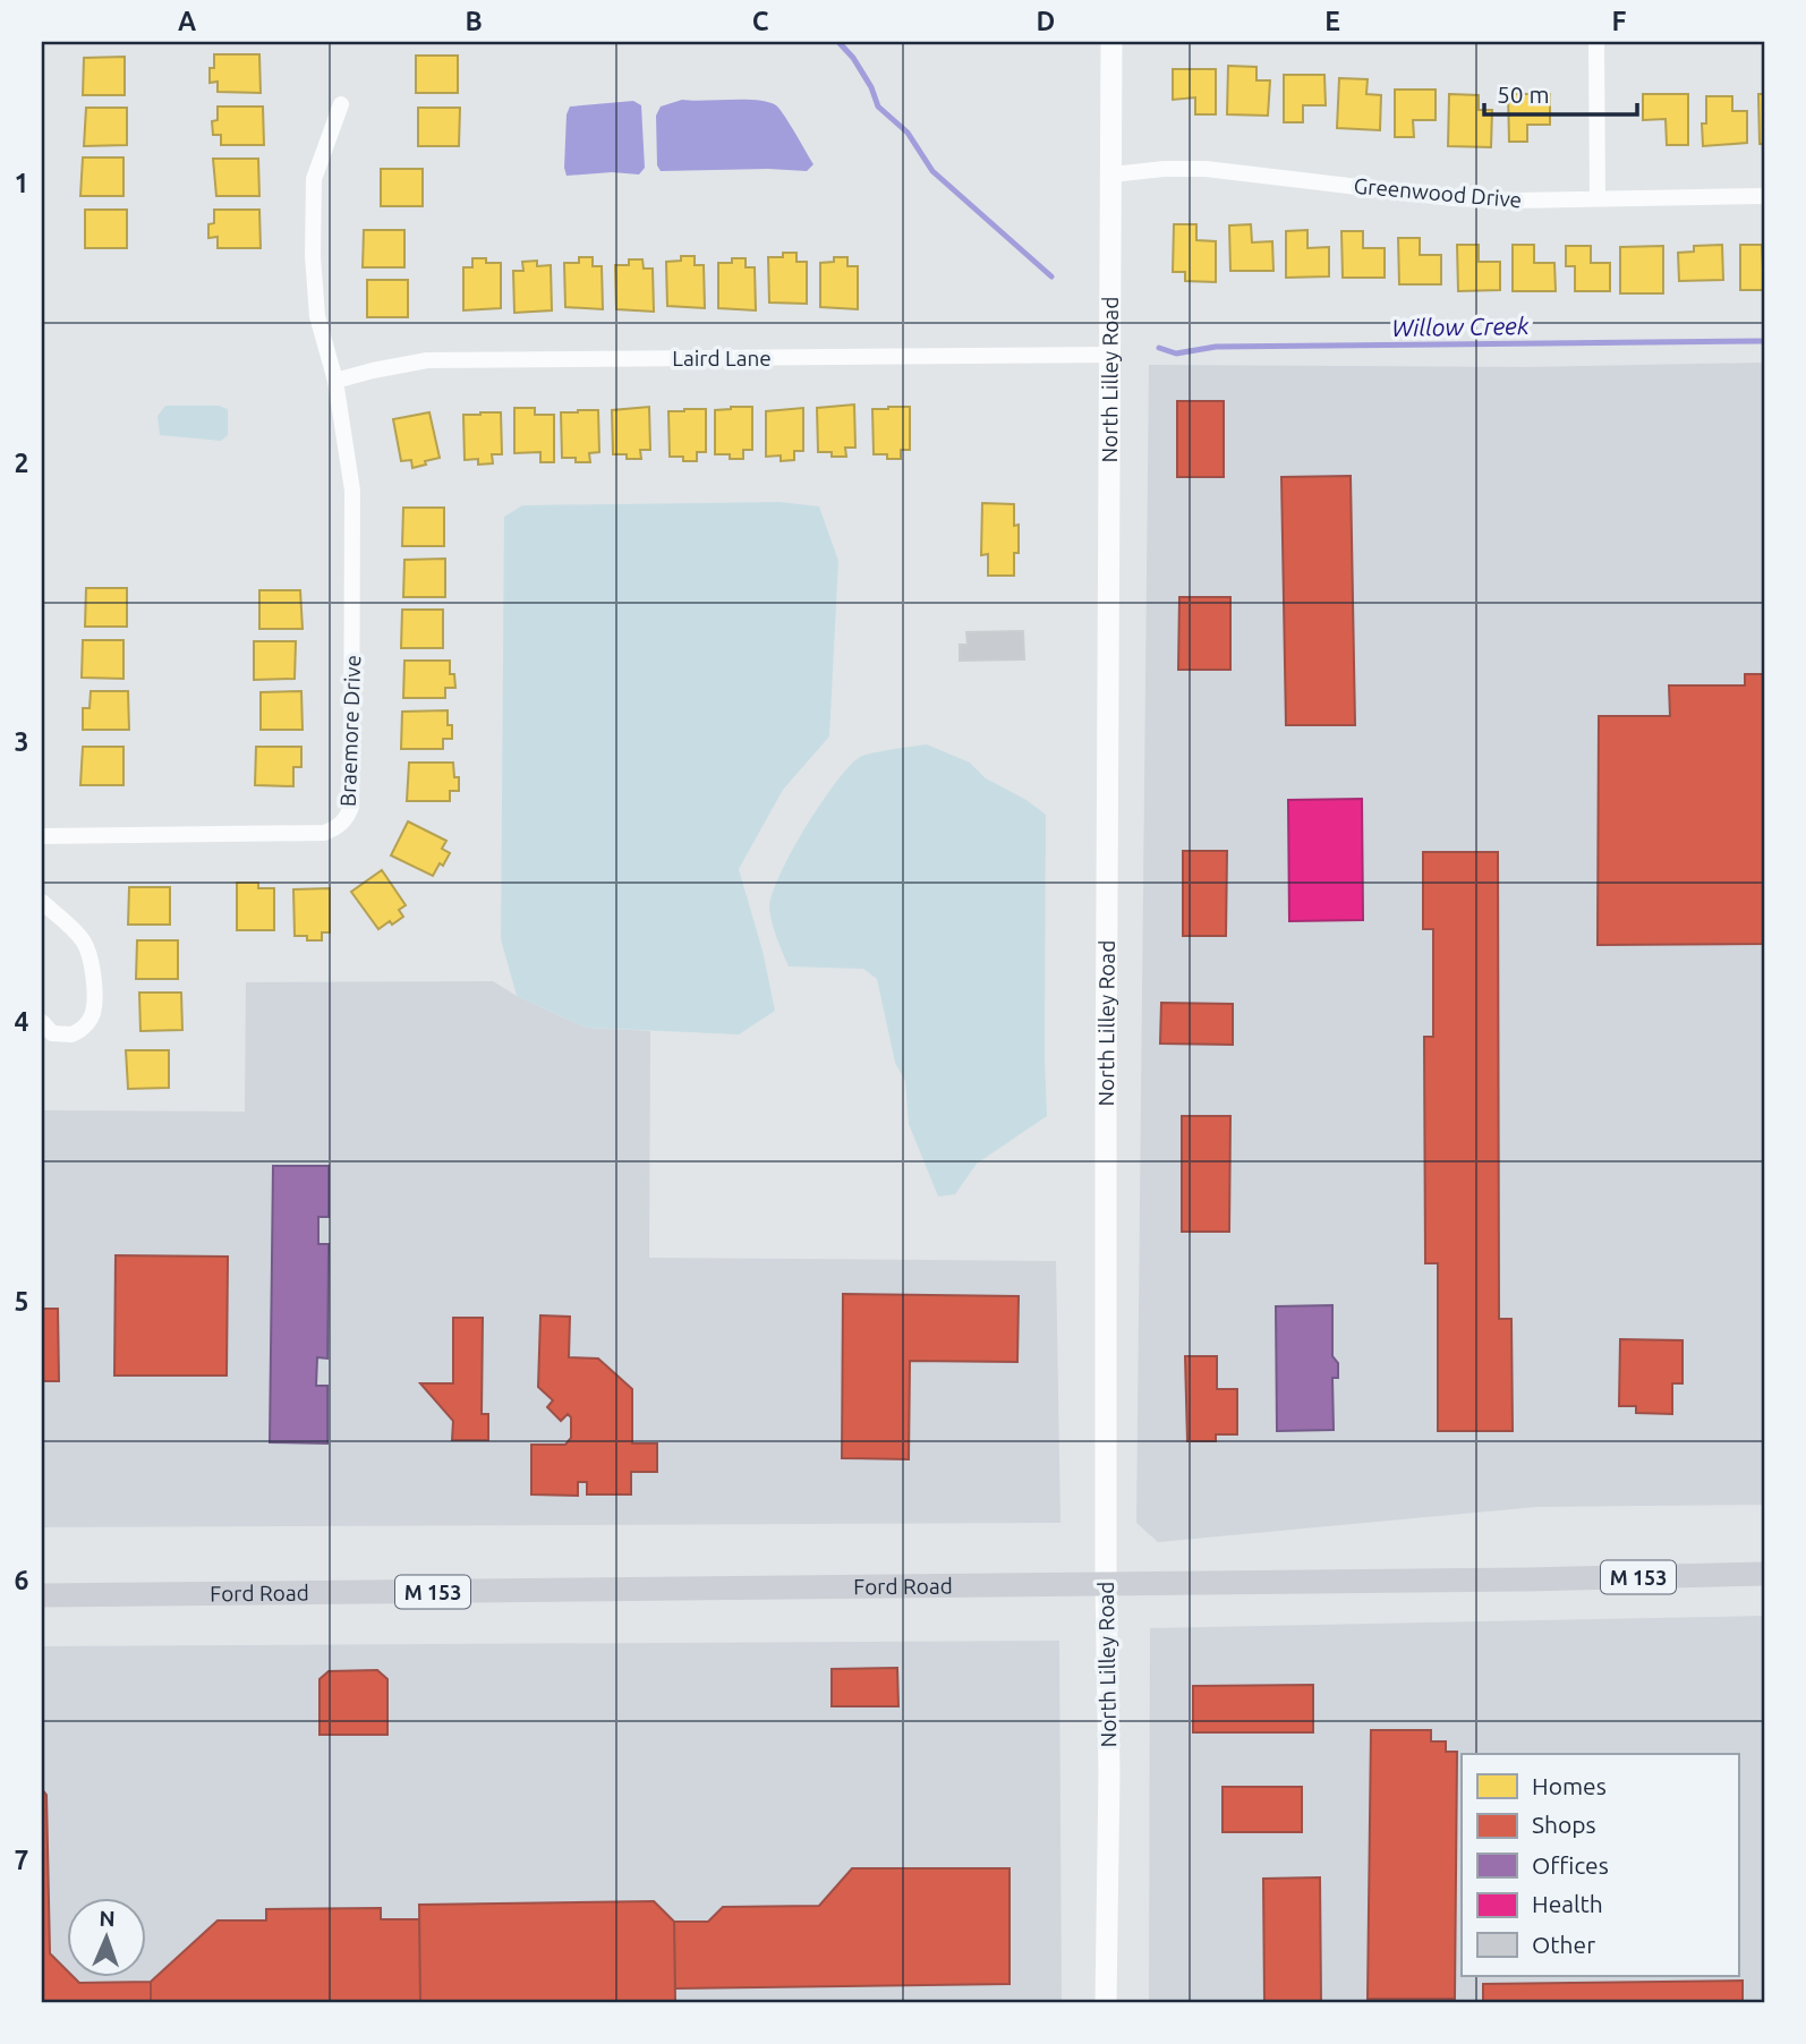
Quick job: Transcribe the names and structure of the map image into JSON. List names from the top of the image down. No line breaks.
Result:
{"streets":{"main road":["M 153","Ford Road"],"street":["Greenwood Drive","Laird Lane","North Lilley Road","Braemore Drive"]},"crossings":[["Greenwood Drive","North Lilley Road"],["Laird Lane","North Lilley Road"],["Laird Lane","Braemore Drive"],["North Lilley Road","Ford Road"]],"water":["Willow Creek"],"legend":["Homes","Shops","Offices","Health","Other"],"scale_bar":"50 m","north":"top","grid":{"columns":["A","B","C","D","E","F"],"rows":["1","2","3","4","5","6","7"]}}
